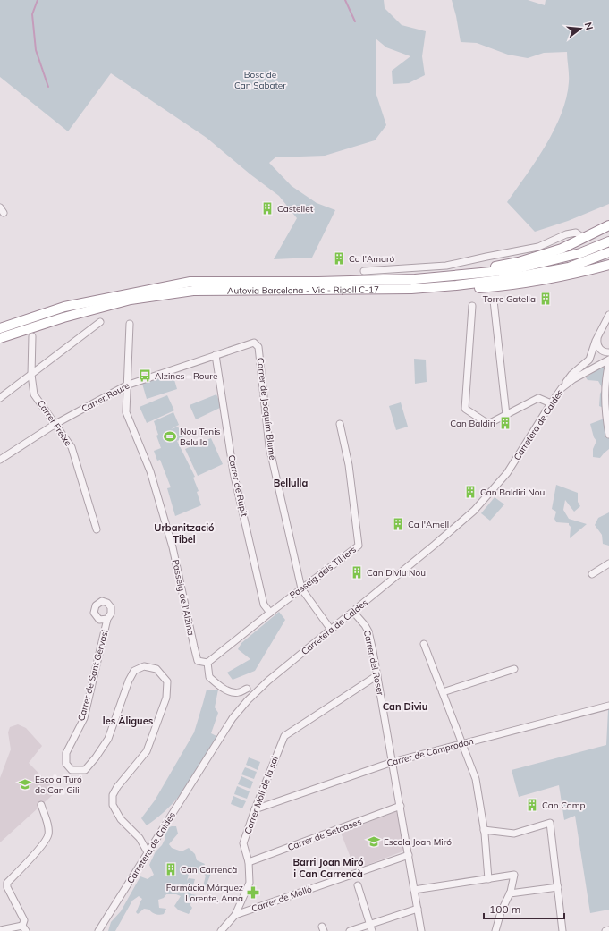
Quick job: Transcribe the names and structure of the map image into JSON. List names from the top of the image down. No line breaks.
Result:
{"streets":{"highway":["Autovia Barcelona - Vic - Ripoll C-17"],"street":["Carrer Roure","Carrer de Joaquím Blume","Carrer Freixe","Carretera de Caldes","Carrer de Rupit","Passeig dels Til·lers","Passeig de l'Alzina","Carrer del Roser","Carrer de Sant Gervasi","Carrer de Camprodon","Carrer Molí de la sal","Carrer de Setcases","Carrer de Molló"]},"crossings":[["Carrer Roure","Carrer de Joaquím Blume"],["Carrer Roure","Carrer Freixe"],["Carrer Roure","Carrer de Rupit"],["Carrer Roure","Passeig de l'Alzina"],["Carrer de Joaquím Blume","Carretera de Caldes"],["Carrer de Joaquím Blume","Passeig dels Til·lers"],["Carretera de Caldes","Carrer del Roser"],["Carretera de Caldes","Carrer de Sant Gervasi"],["Carrer de Rupit","Passeig dels Til·lers"],["Passeig dels Til·lers","Passeig de l'Alzina"],["Carrer del Roser","Carrer de Camprodon"],["Carrer del Roser","Carrer Molí de la sal"],["Carrer del Roser","Carrer de Setcases"],["Carrer del Roser","Carrer de Molló"],["Carrer de Camprodon","Carrer Molí de la sal"],["Carrer Molí de la sal","Carrer de Setcases"],["Carrer Molí de la sal","Carrer de Molló"]],"districts":["Bellulla","Urbanització Tibel","Can Diviu","les Àligues","Barri Joan Miró i Can Carrencà"],"parks":["Bosc de Can Sabater"],"places":{"building":["Castellet","Ca l'Amaró","Torre Gatella","Can Baldiri","Can Baldiri Nou","Ca l'Amell","Can Diviu Nou","Can Camp","Can Carrencà"],"bus stop":["Alzines - Roure"],"sports":["Nou Tenis Belulla"],"school or university":["Escola Turó de Can Gili","Escola Joan Miró"],"pharmacy":["Farmàcia Márquez Lorente, Anna"]},"scale_bar":"100 m","north":"right"}
